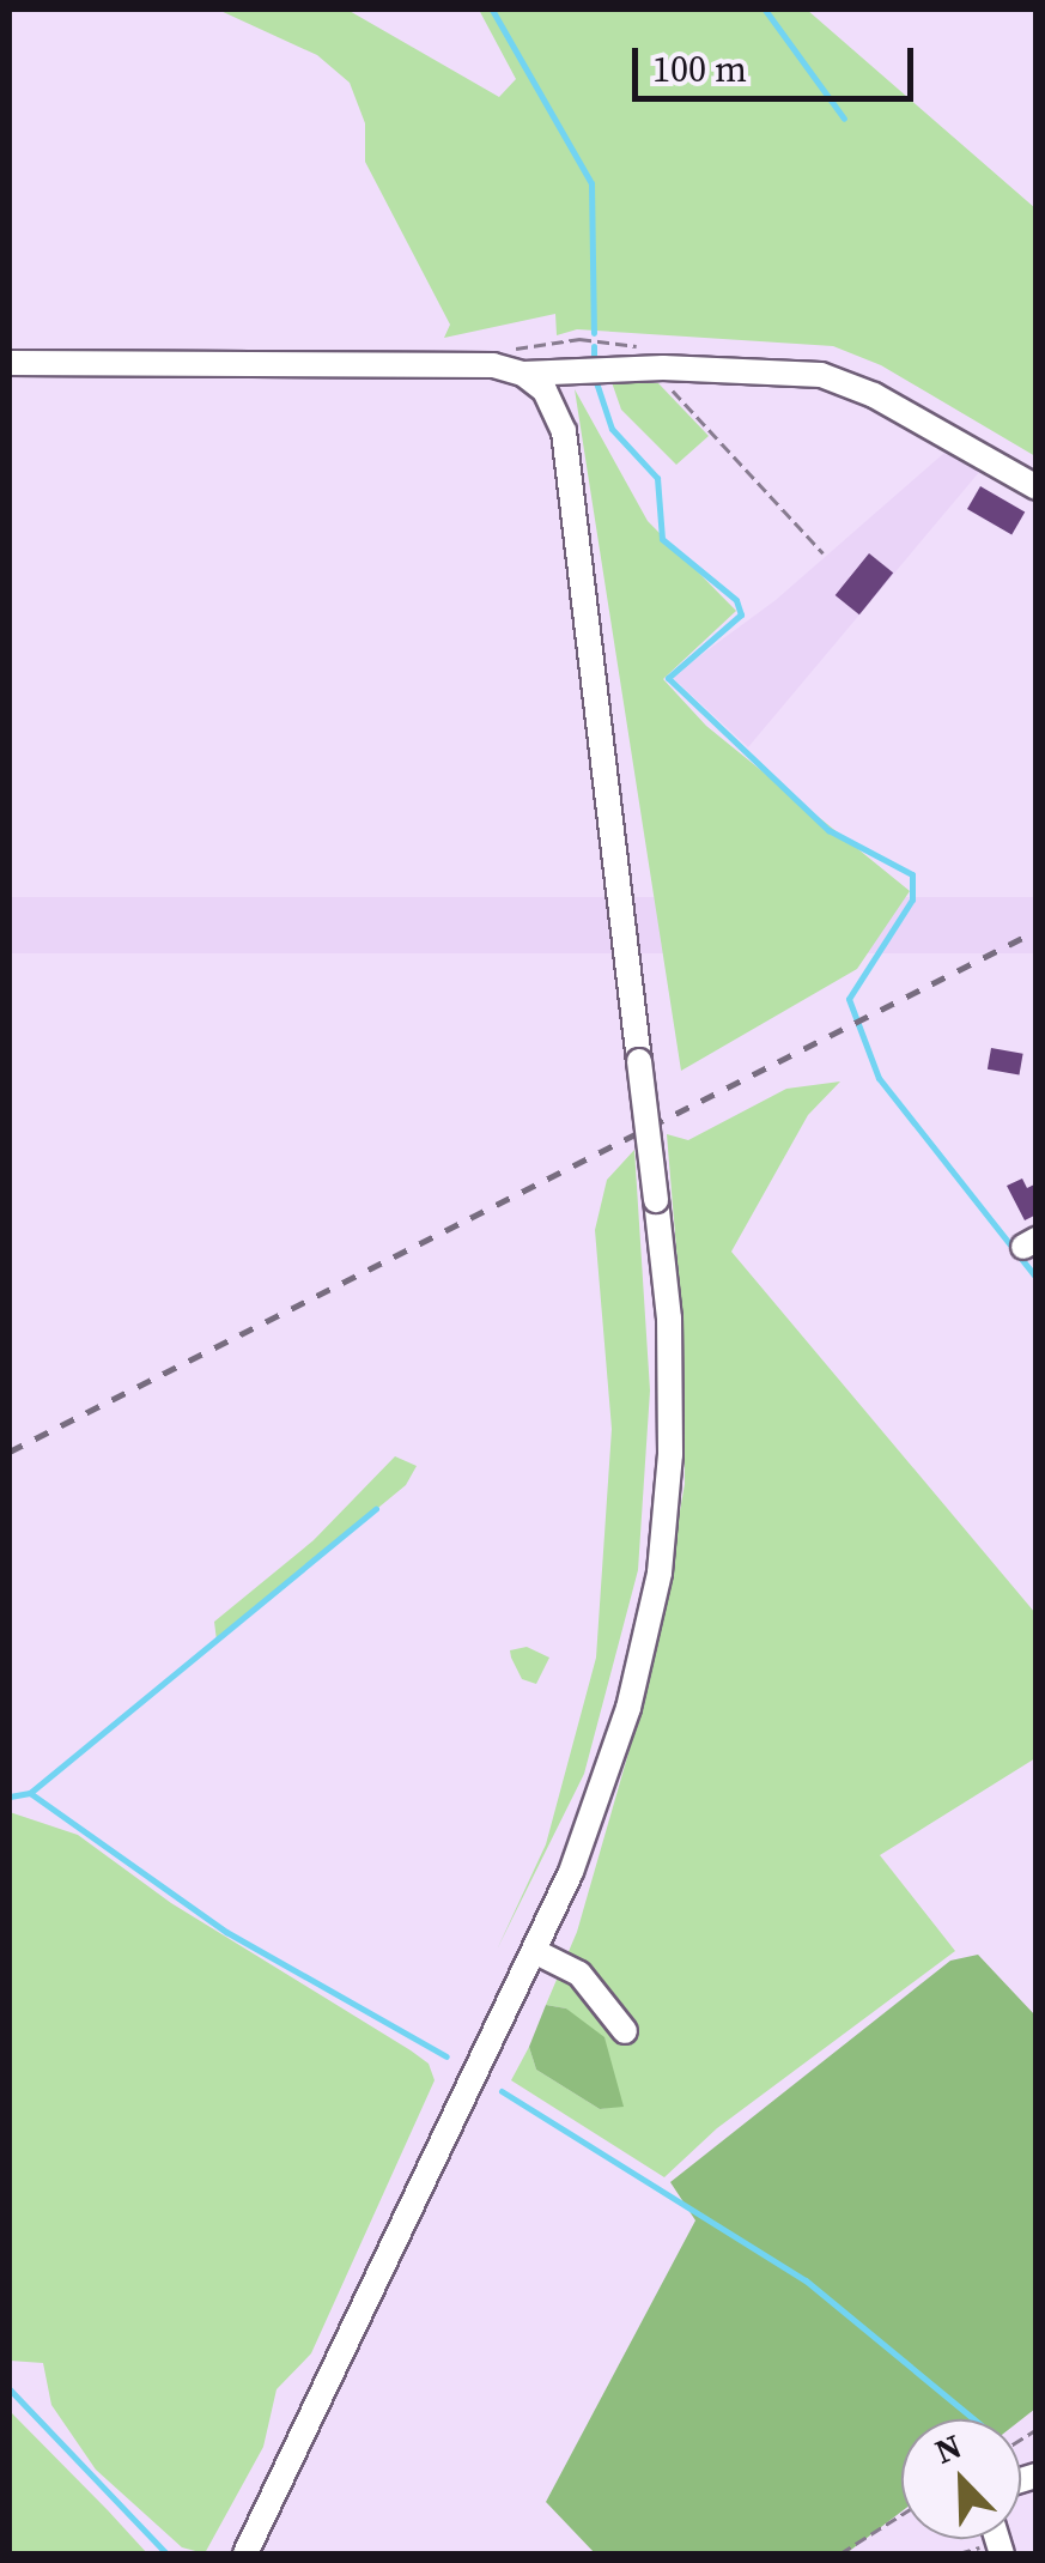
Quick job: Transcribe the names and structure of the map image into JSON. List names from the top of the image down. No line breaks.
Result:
{"scale_bar":"100 m","north":"top left"}
